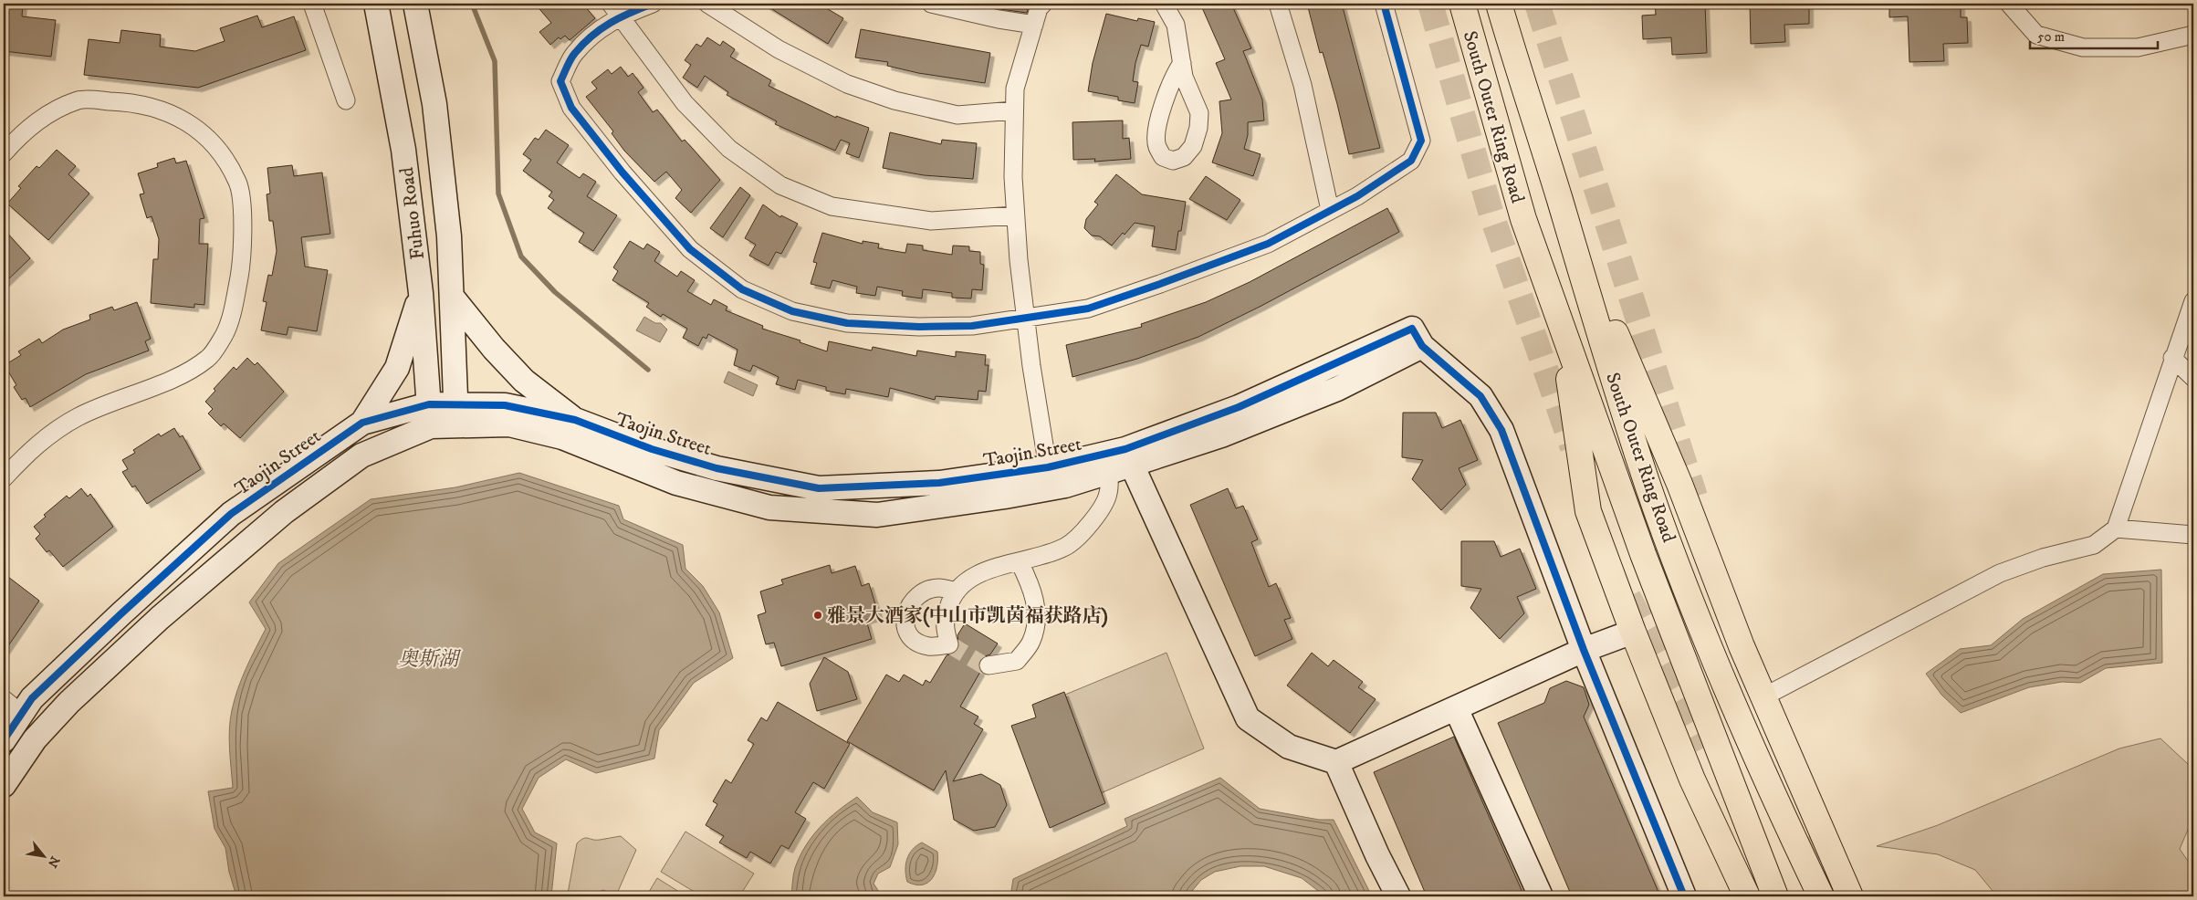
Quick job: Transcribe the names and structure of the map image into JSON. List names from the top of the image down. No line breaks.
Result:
{"streets":{"highway":["South Outer Ring Road"],"street":["Fuhuo Road","Taojin Street"]},"crossings":[["Fuhuo Road","Taojin Street"]],"water":["奥斯湖"],"places":["雅景大酒家(中山市凯茵福获路店)"],"scale_bar":"50 m","north":"bottom right"}
